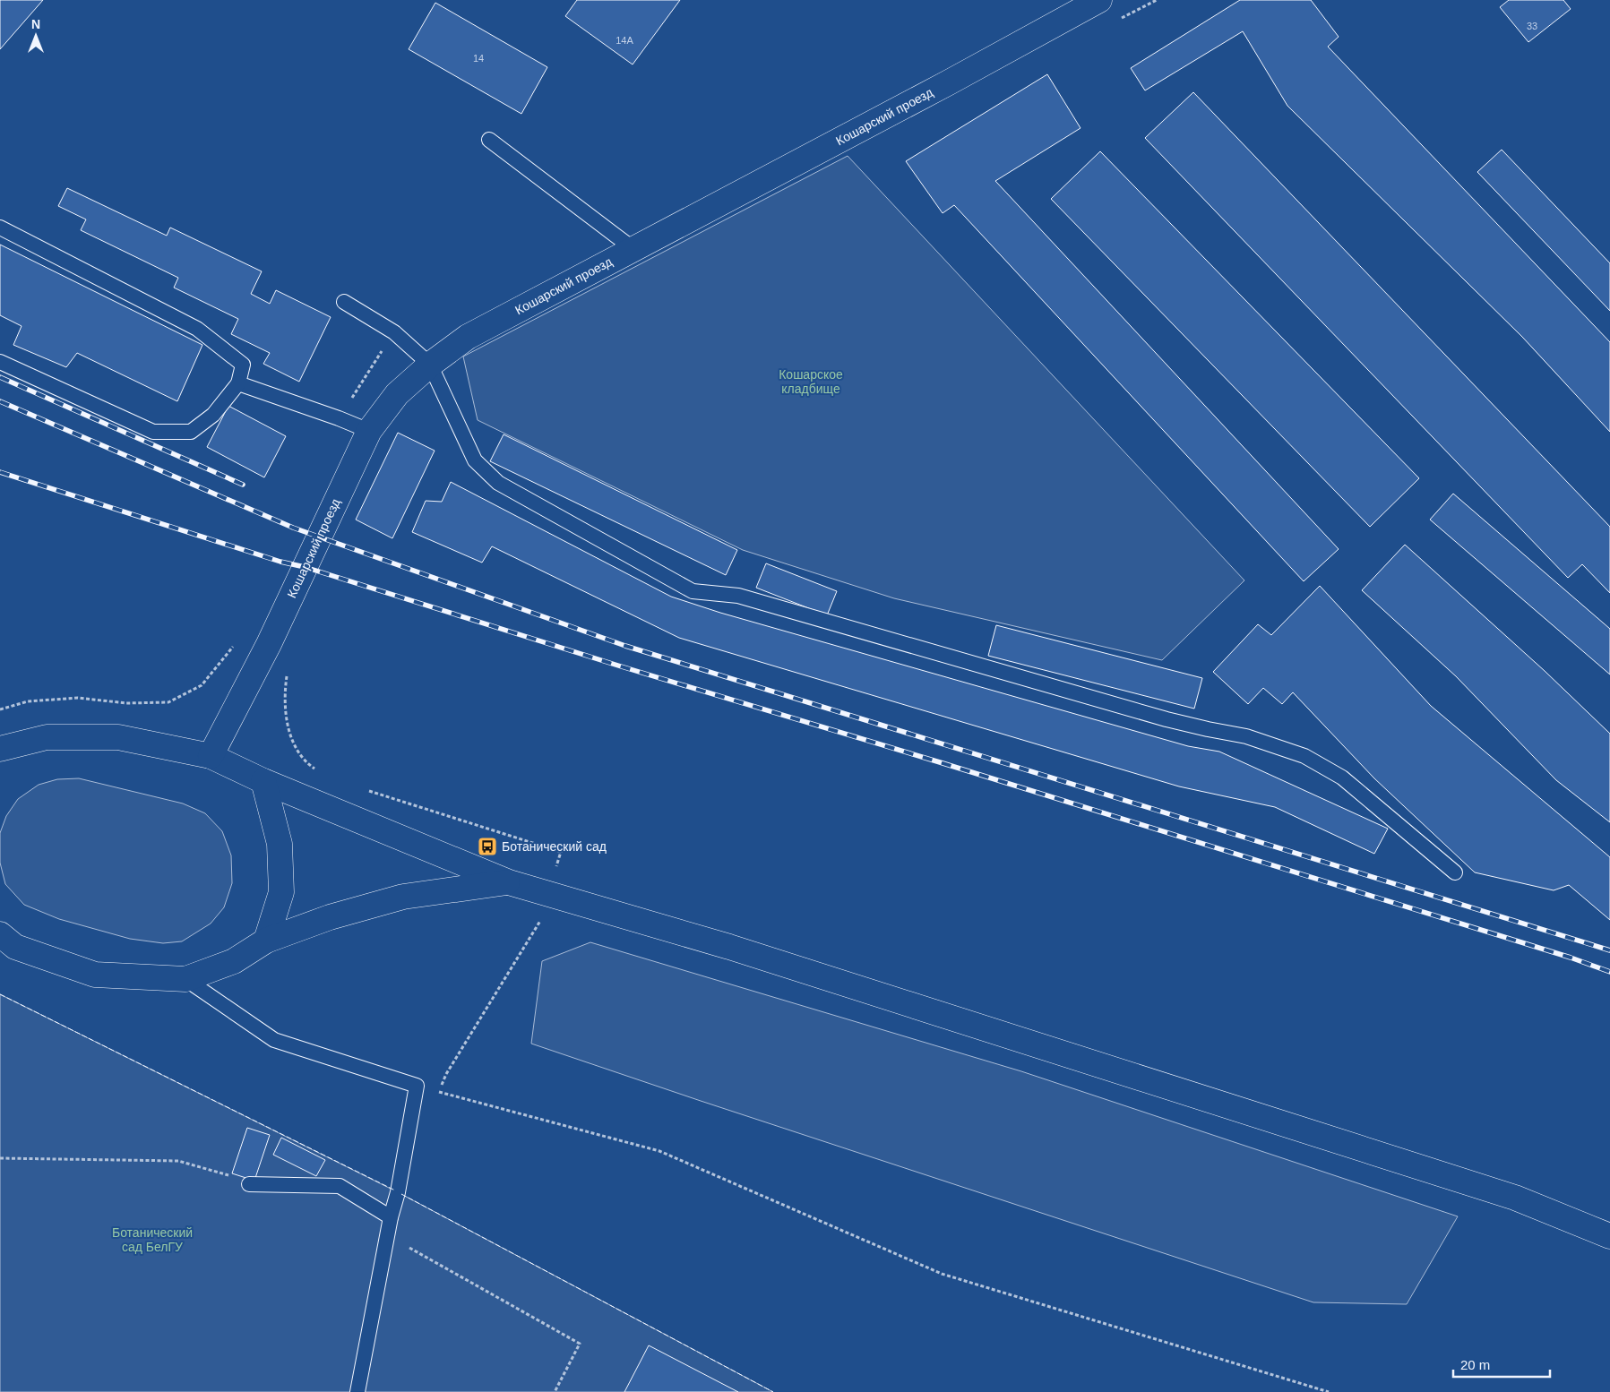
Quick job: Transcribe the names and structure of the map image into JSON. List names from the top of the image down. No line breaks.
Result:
{"streets":{"main road":["Кошарский проезд"]},"parks":["Кошарское кладбище","Ботанический сад БелГУ"],"places":{"bus stop":["Ботанический сад"]},"house_numbers":["33","14А","14"],"scale_bar":"20 m","north":"top"}
